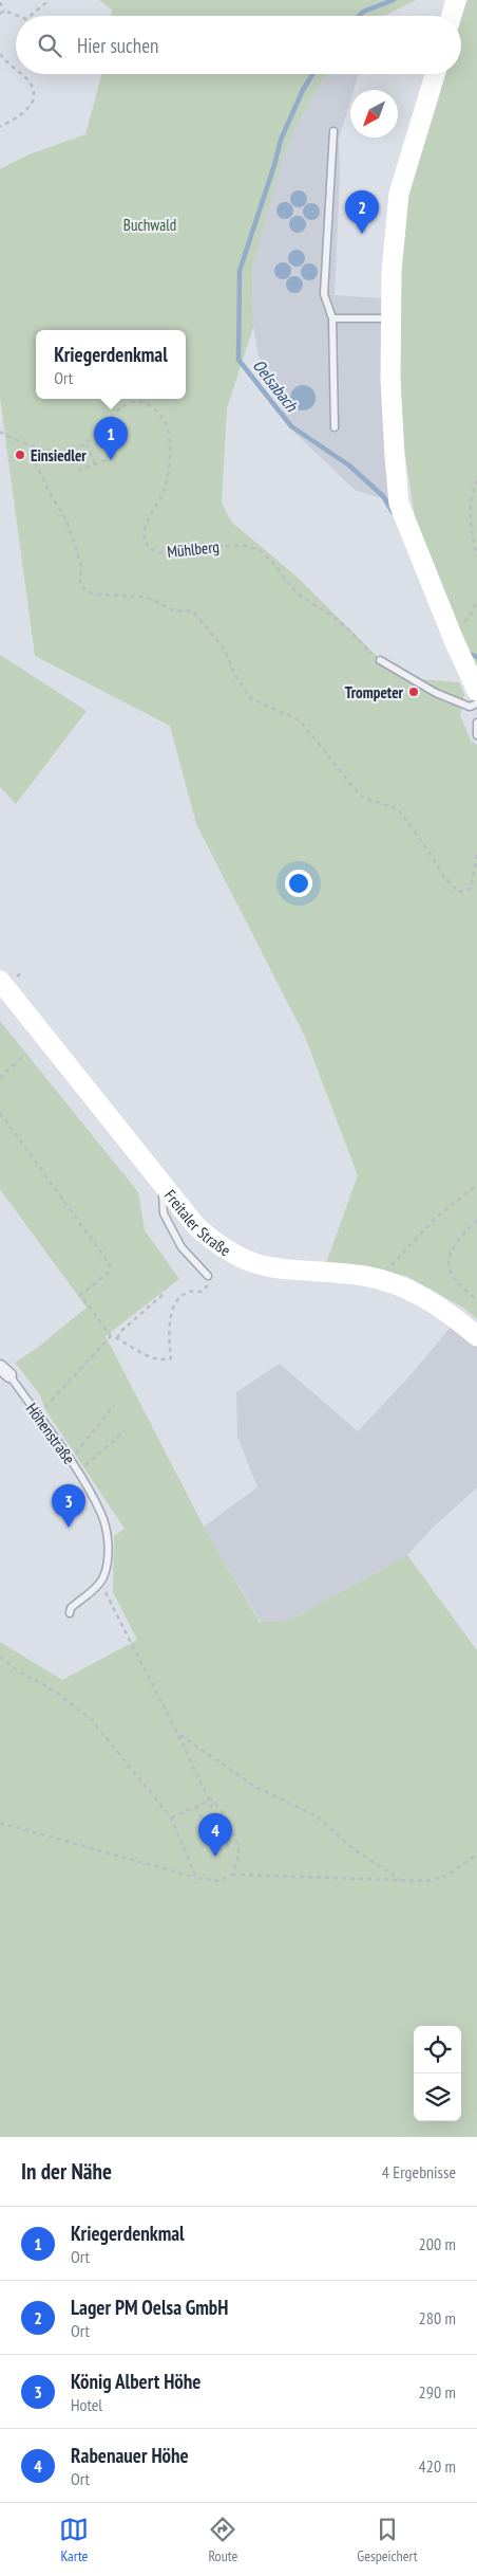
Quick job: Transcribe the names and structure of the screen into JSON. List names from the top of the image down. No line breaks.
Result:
{"streets":{"street":["Freitaler Straße"],"lane":["Höhenstraße"],"path":["Mühlberg"]},"water":["Oelsabach"],"parks":["Buchwald"],"places":["Einsiedler","Trompeter"],"north":"bottom left","page":{"search":"Hier suchen","pins":["2","1","3","4"],"popup":["Kriegerdenkmal","Ort"],"heading":["In der Nähe","4 Ergebnisse"],"list":[{"mark":"1","name":"Kriegerdenkmal","note":"Ort","value":"200 m"},{"mark":"2","name":"Lager PM Oelsa GmbH","note":"Ort","value":"280 m"},{"mark":"3","name":"König Albert Höhe","note":"Hotel","value":"290 m"},{"mark":"4","name":"Rabenauer Höhe","note":"Ort","value":"420 m"}],"nav":["Karte","Route","Gespeichert"]}}
